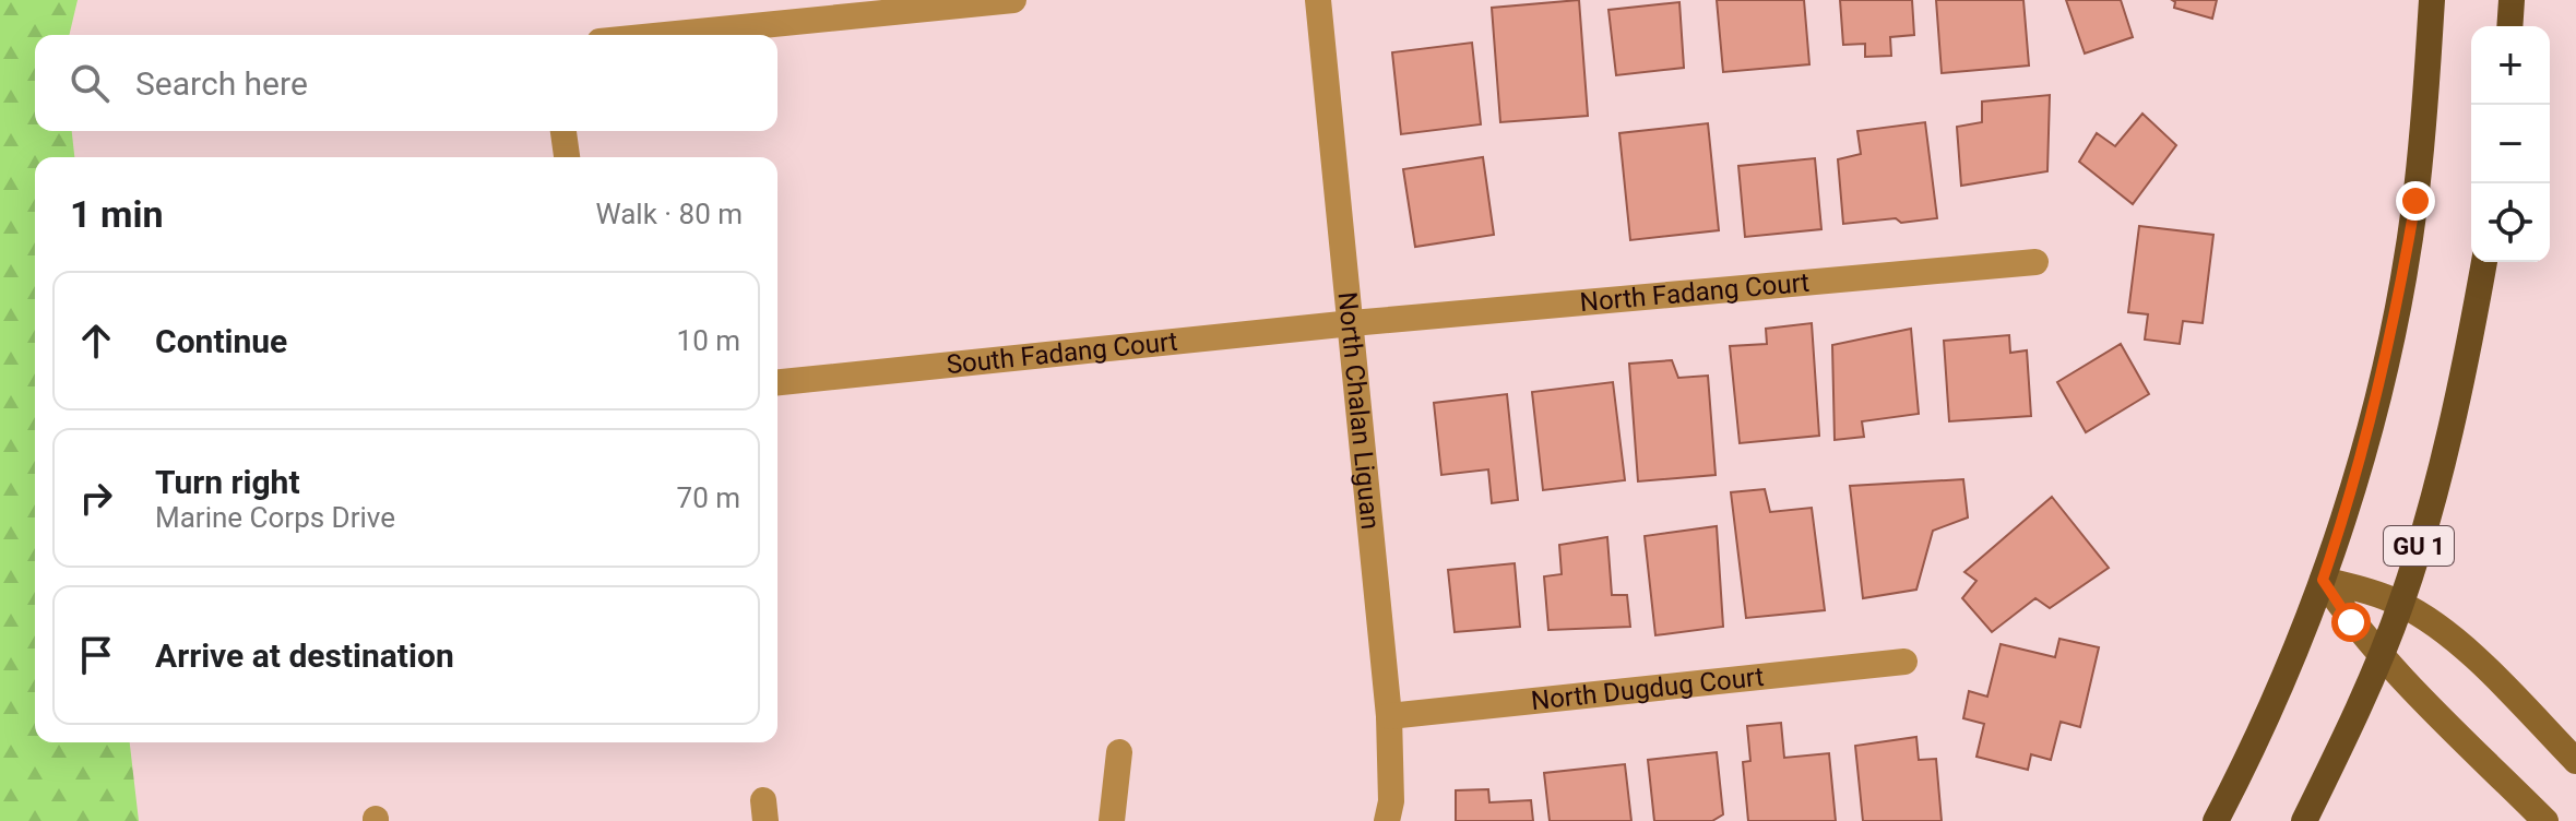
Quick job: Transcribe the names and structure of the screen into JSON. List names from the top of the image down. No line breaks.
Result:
{"streets":{"main road":["GU 1"],"street":["North Fadang Court","South Fadang Court","North Chalan Liguan","North Dugdug Court"]},"crossings":[["North Fadang Court","South Fadang Court"],["North Fadang Court","North Chalan Liguan"],["South Fadang Court","North Chalan Liguan"],["North Chalan Liguan","North Dugdug Court"]],"page":{"map_buttons":["+","−"],"search":"Search here","heading":["1 min","Walk · 80 m"],"list":[["Continue","10 m"],["Turn right","Marine Corps Drive","70 m"],"Arrive at destination"]}}
